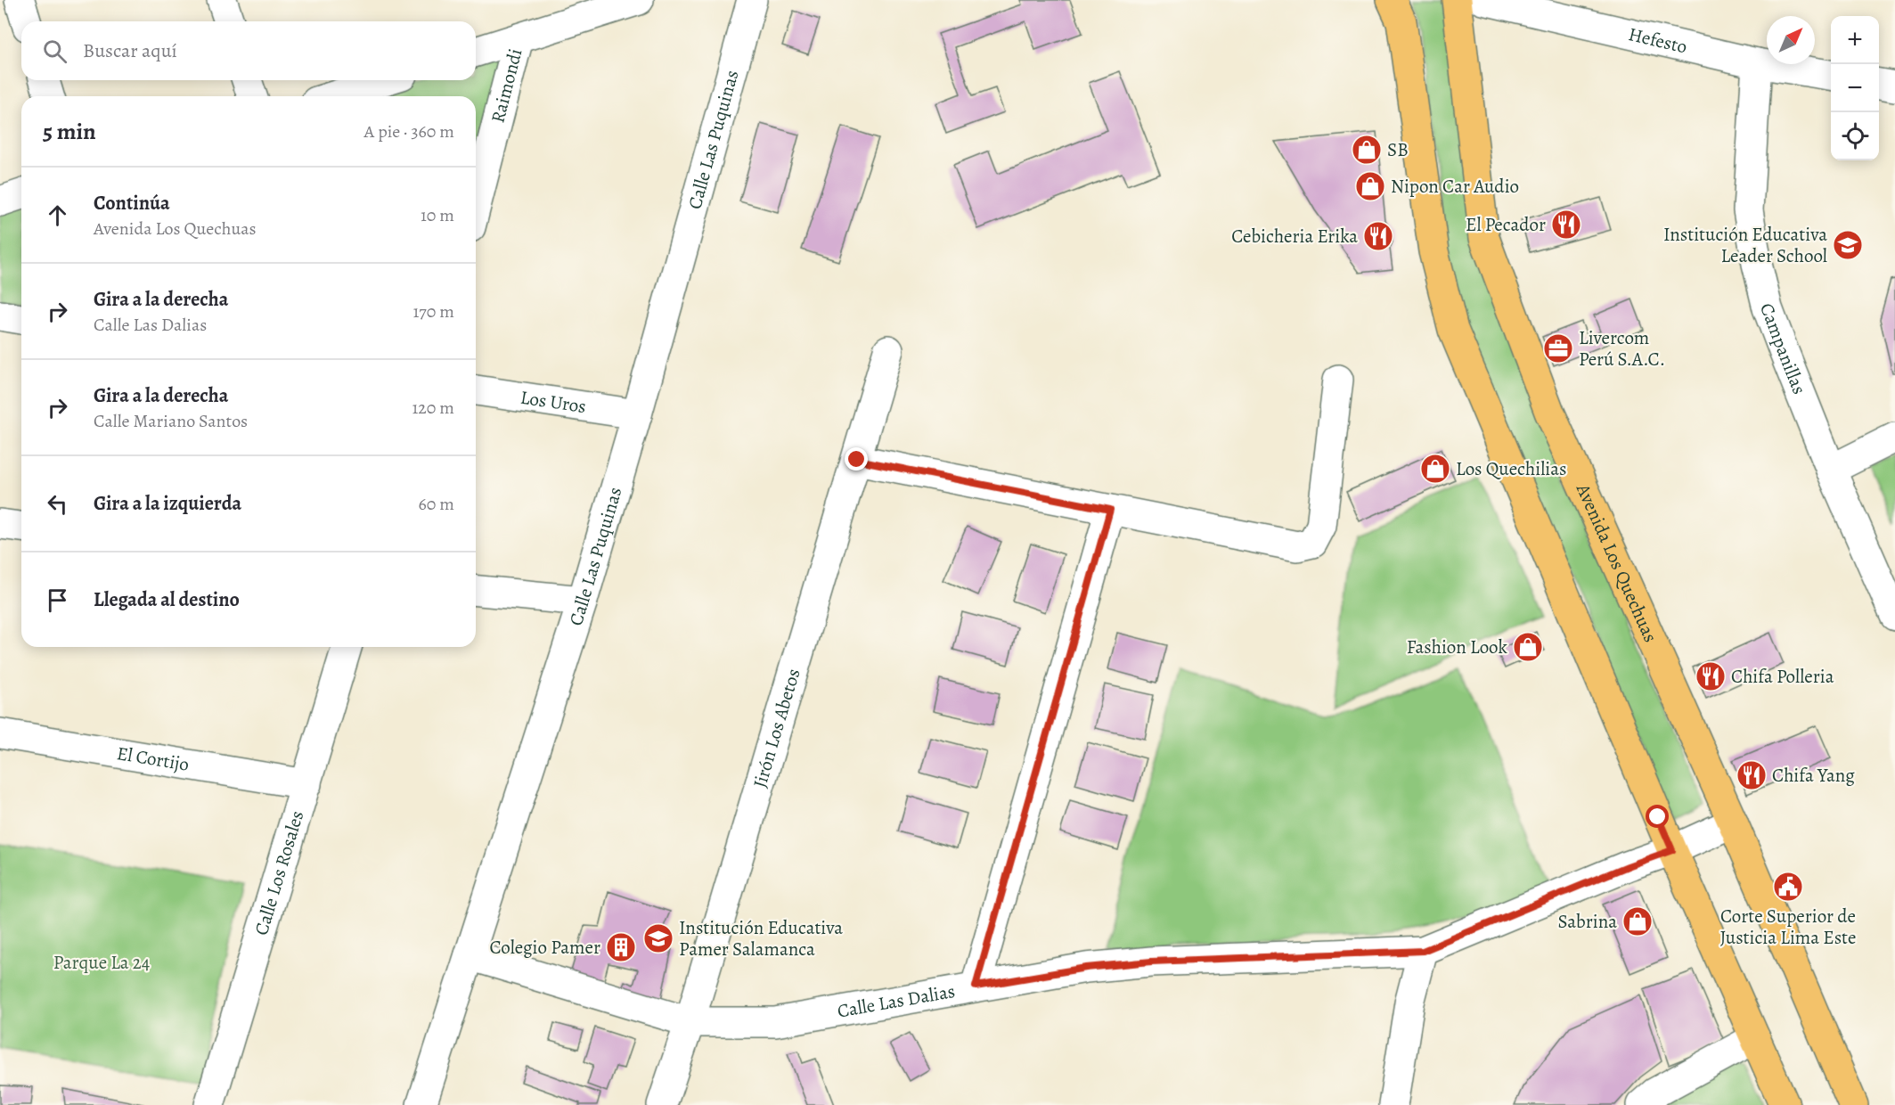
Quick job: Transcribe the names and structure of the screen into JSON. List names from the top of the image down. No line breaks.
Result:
{"streets":{"main road":["Avenida Los Quechuas"],"street":["Hefesto","Raimondi","Calle Las Puquinas","Campanillas","Los Uros","Jirón Los Abetos","El Cortijo","Calle Los Rosales","Calle Las Dalias"]},"crossings":[["Hefesto","Campanillas"],["Calle Las Puquinas","Los Uros"],["Calle Las Puquinas","Calle Las Dalias"],["Avenida Los Quechuas","Calle Las Dalias"],["Jirón Los Abetos","Calle Las Dalias"],["El Cortijo","Calle Los Rosales"]],"parks":["Parque La 24"],"places":{"shop":["SB","Nipon Car Audio","Los Quechilias","Fashion Look","Sabrina"],"restaurant":["El Pecador","Cebicheria Erika","Chifa Polleria","Chifa Yang"],"school or university":["Institución Educativa Leader School","Institución Educativa Pamer Salamanca"],"office":["Livercom Perú S.A.C."],"public building":["Corte Superior de Justicia Lima Este"],"building":["Colegio Pamer"]},"north":"top right","page":{"map_buttons":["+","−"],"search":"Buscar aquí","heading":["5 min","A pie · 360 m"],"list":[["Continúa","Avenida Los Quechuas","10 m"],["Gira a la derecha","Calle Las Dalias","170 m"],["Gira a la derecha","Calle Mariano Santos","120 m"],["Gira a la izquierda","60 m"],"Llegada al destino"]}}
